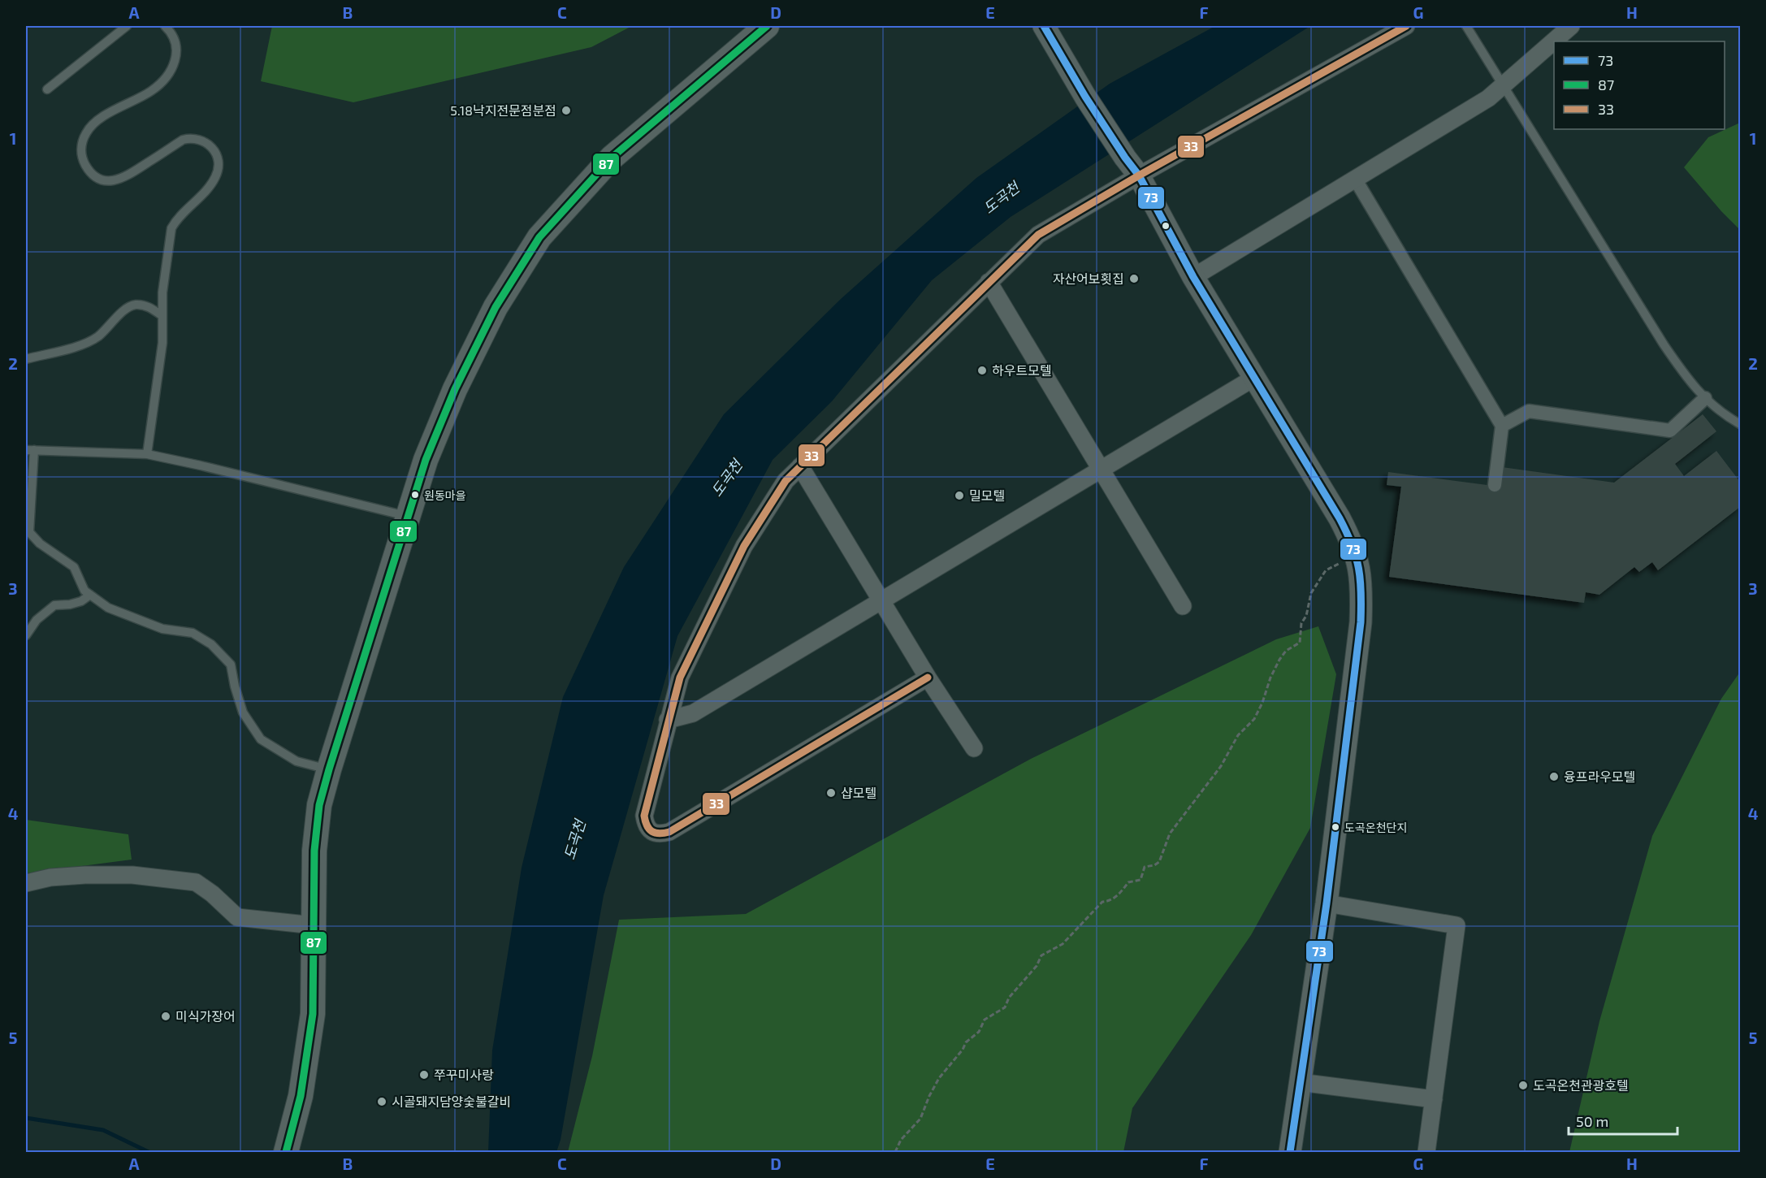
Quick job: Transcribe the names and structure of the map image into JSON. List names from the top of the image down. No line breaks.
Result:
{"water":["도곡천"],"places":["5.18낙지전문점분점","자산어보횟집","하우트모텔","원동마을","밀모텔","융프라우모텔","샵모텔","도곡온천단지","미식가장어","쭈꾸미사랑","도곡온천관광호텔","시골돼지담양숯불갈비"],"lines":["transit line 73","transit line 87","transit line 33"],"legend":["73","87","33"],"scale_bar":"50 m","grid":{"columns":["A","B","C","D","E","F","G","H"],"rows":["1","2","3","4","5"]}}
